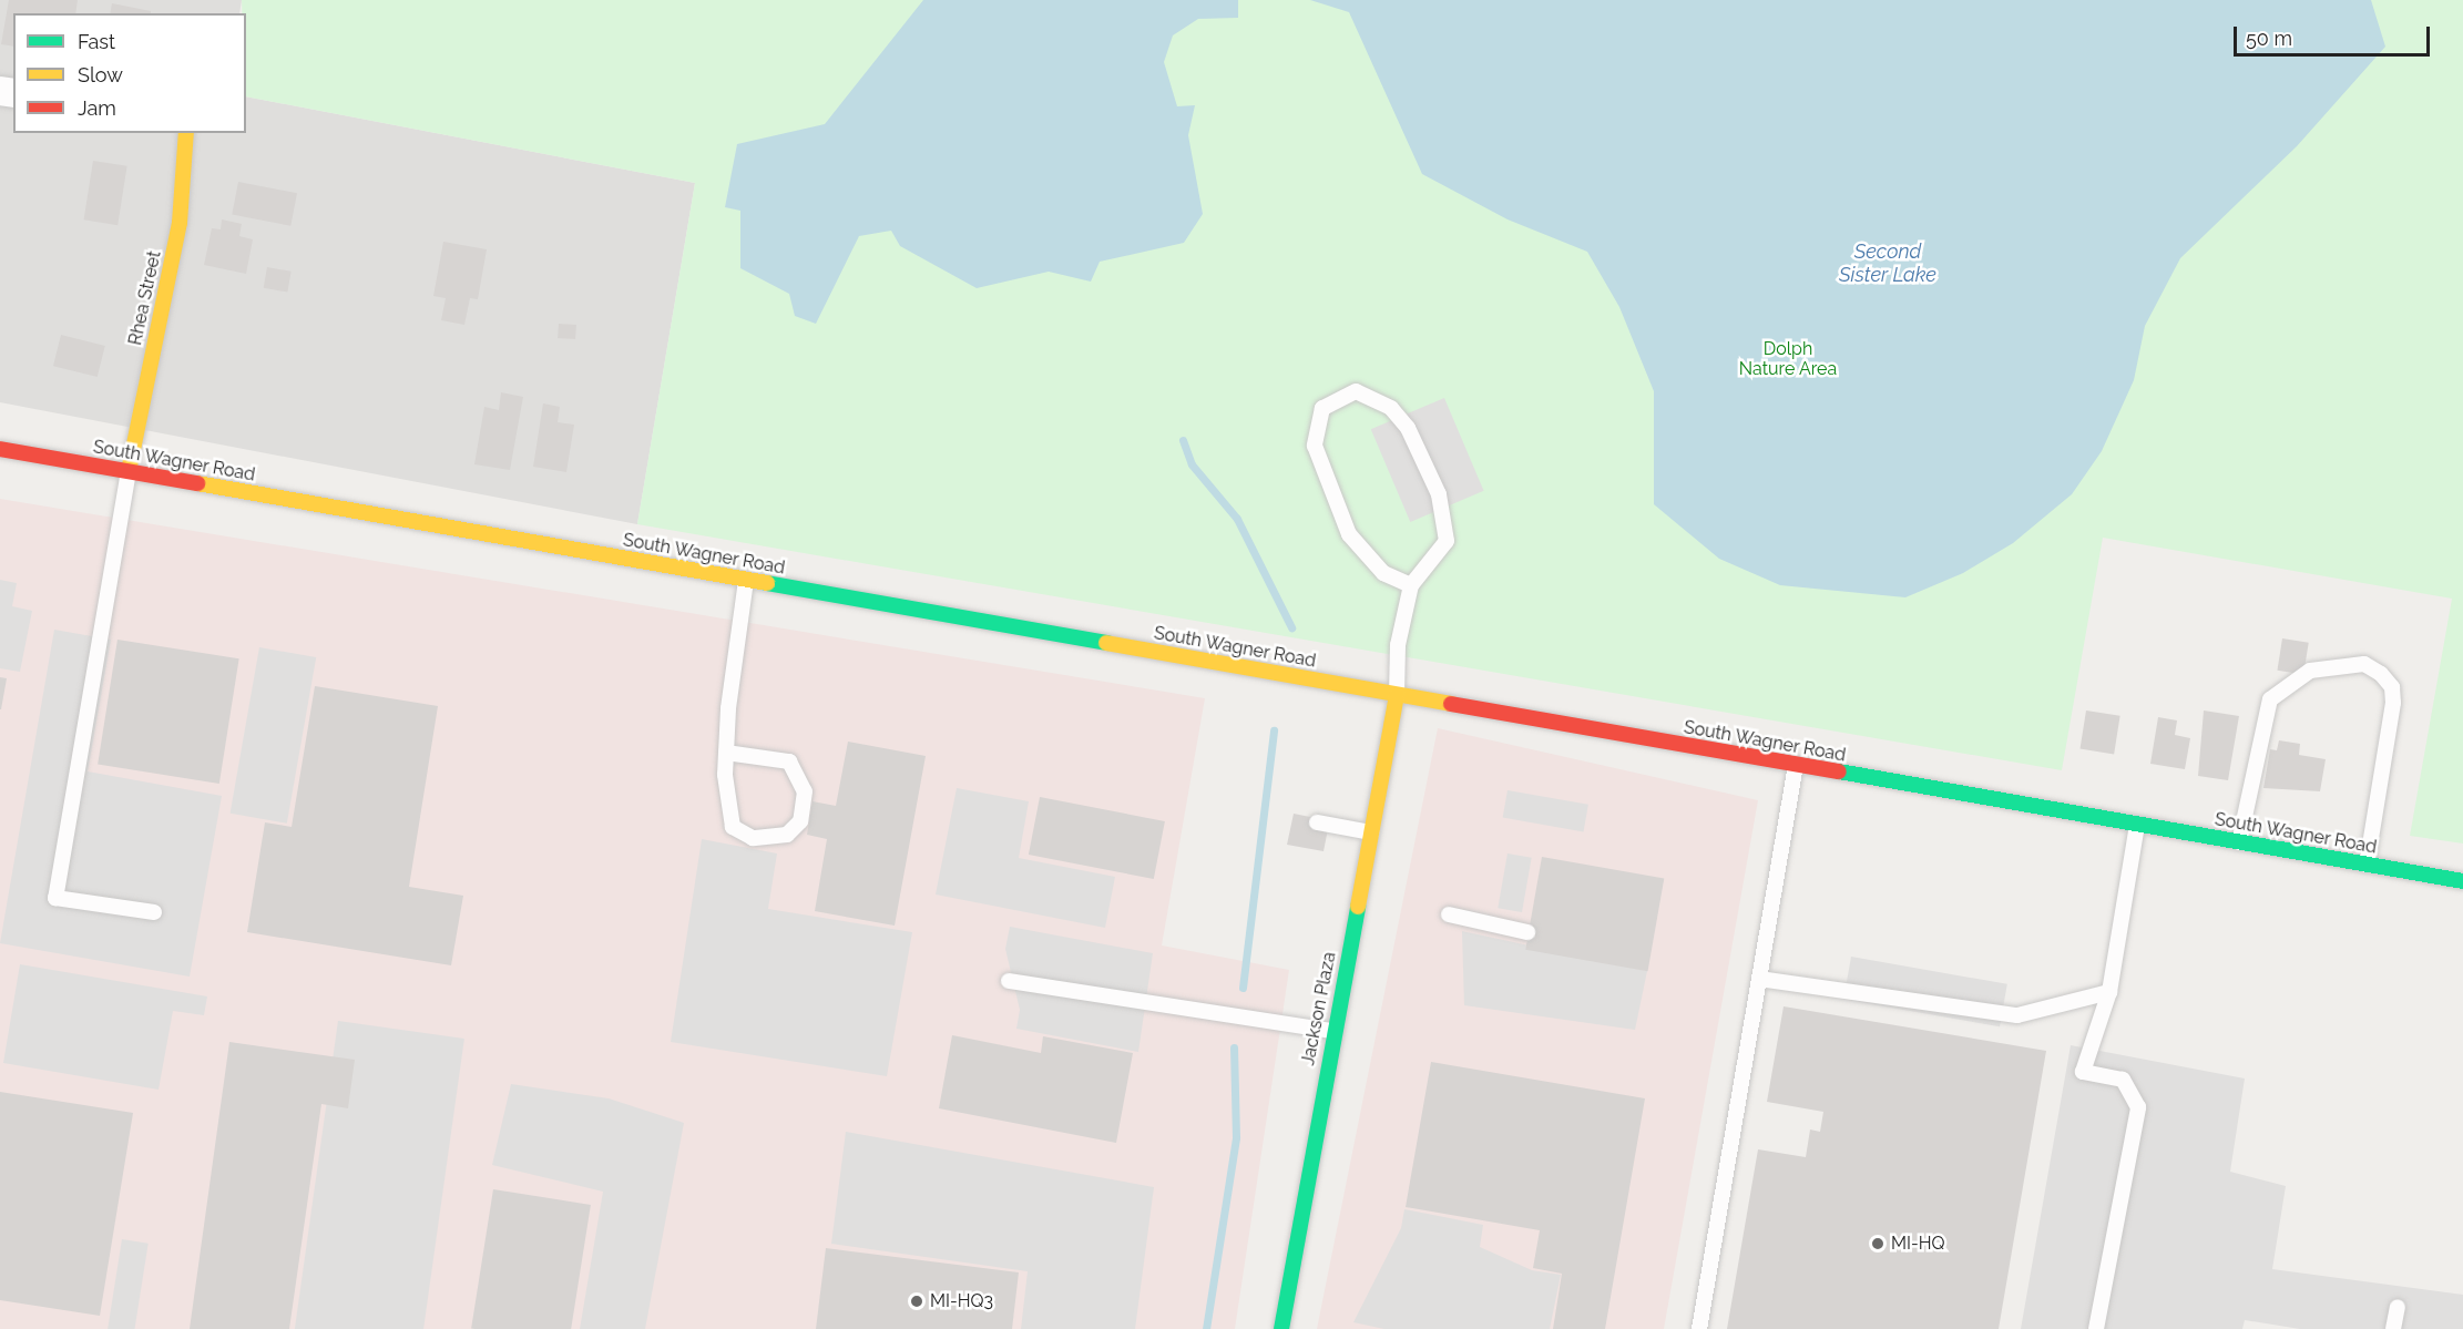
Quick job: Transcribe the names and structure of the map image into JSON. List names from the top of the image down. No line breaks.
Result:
{"streets":{"main road":["Rhea Street","South Wagner Road","Jackson Plaza"]},"crossings":[["Rhea Street","South Wagner Road"],["South Wagner Road","Jackson Plaza"]],"water":["Second Sister Lake"],"parks":["Dolph Nature Area"],"places":["MI-HQ","MI-HQ3"],"legend":["Fast","Slow","Jam"],"scale_bar":"50 m"}
